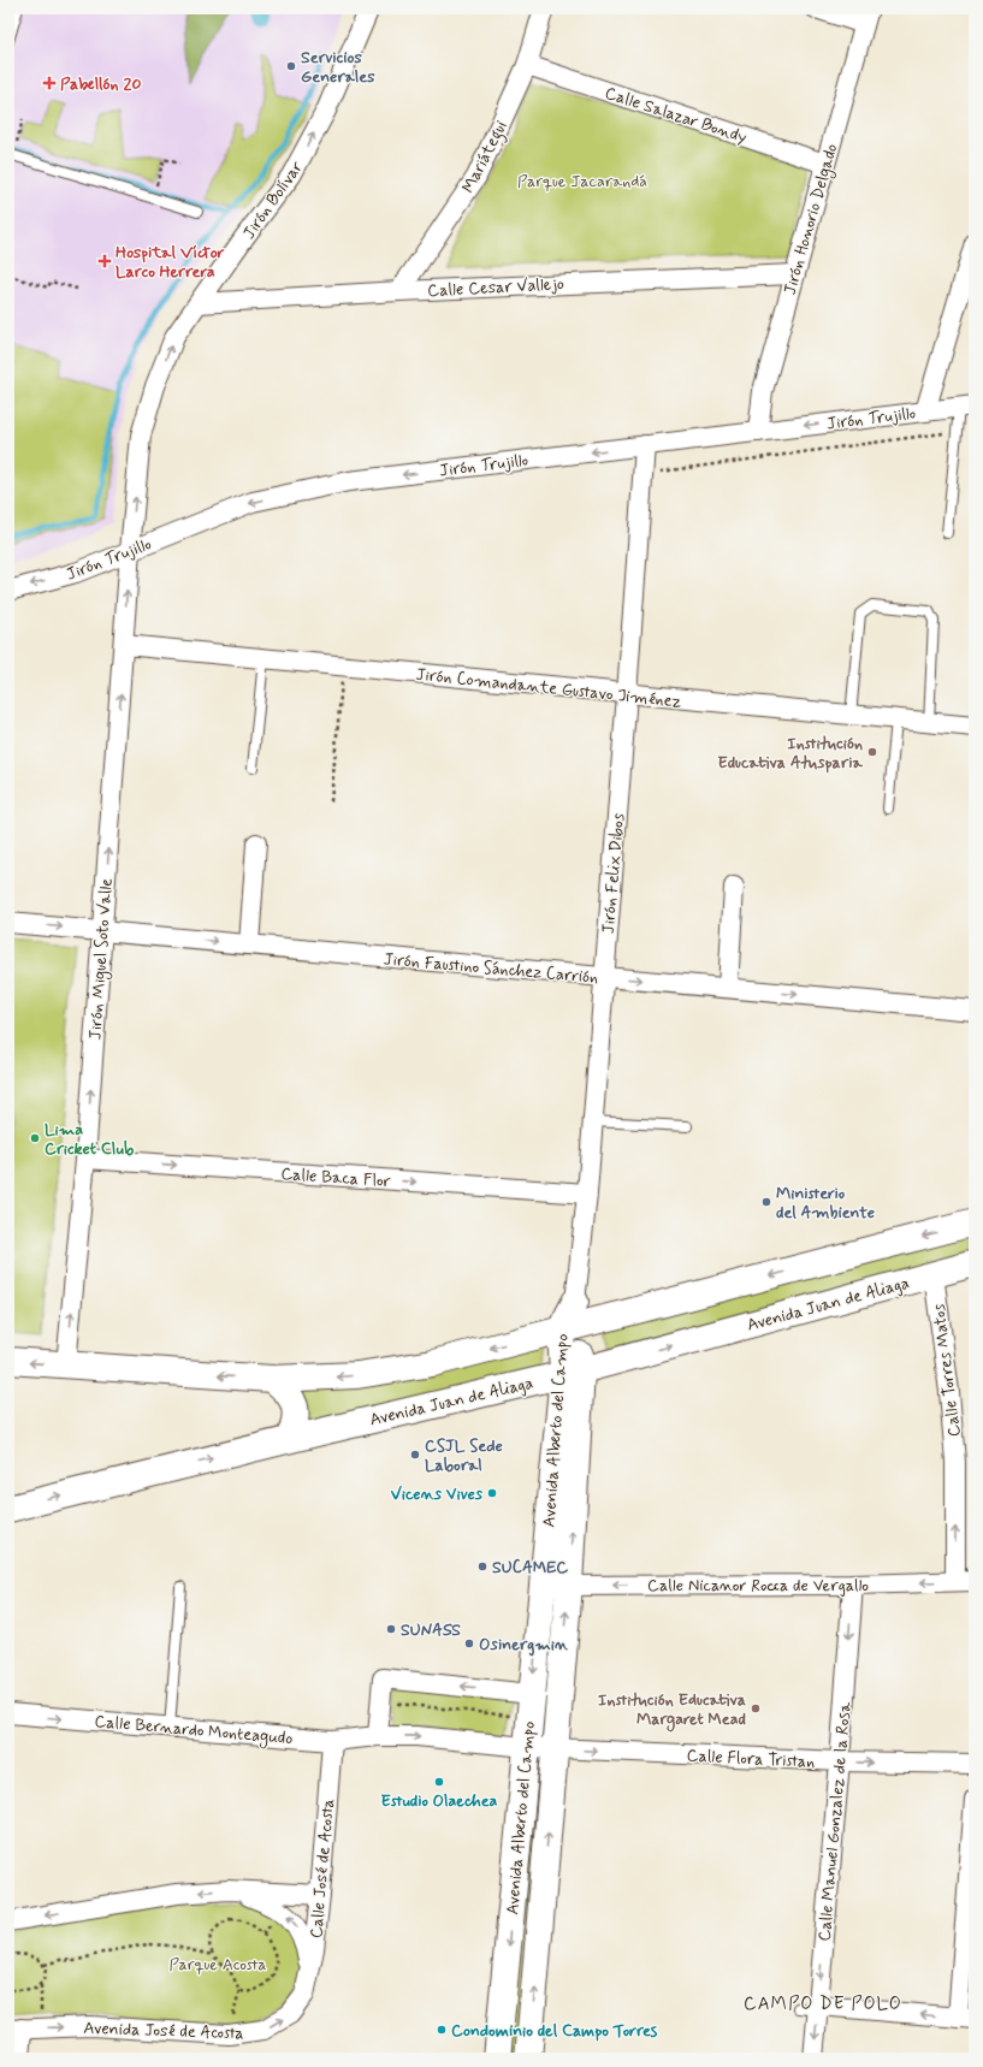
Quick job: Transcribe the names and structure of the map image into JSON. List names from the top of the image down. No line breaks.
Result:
{"streets":{"main road":["Avenida Juan de Aliaga","Avenida Alberto del Campo"],"street":["Calle Salazar Bondy","Mariátegui","Jirón Bolívar","Jirón Honorio Delgado","Calle Cesar Vallejo","Jirón Trujillo","Jirón Comandante Gustavo Jiménez","Jirón Felix Dibos","Jirón Miguel Soto Valle","Jirón Faustino Sánchez Carrión","Calle Baca Flor","Calle Torres Matos","Calle Nicanor Rocca de Vergallo","Calle Bernardo Monteagudo","Calle Flora Tristan","Calle Manuel Gonzalez de la Rosa","Calle José de Acosta","Avenida José de Acosta"]},"crossings":[["Calle Salazar Bondy","Mariátegui"],["Calle Salazar Bondy","Jirón Honorio Delgado"],["Mariátegui","Calle Cesar Vallejo"],["Jirón Bolívar","Calle Cesar Vallejo"],["Jirón Bolívar","Jirón Trujillo"],["Jirón Bolívar","Jirón Miguel Soto Valle"],["Jirón Honorio Delgado","Calle Cesar Vallejo"],["Jirón Honorio Delgado","Jirón Trujillo"],["Jirón Trujillo","Jirón Felix Dibos"],["Jirón Trujillo","Jirón Miguel Soto Valle"],["Jirón Comandante Gustavo Jiménez","Jirón Felix Dibos"],["Jirón Comandante Gustavo Jiménez","Jirón Miguel Soto Valle"],["Jirón Felix Dibos","Jirón Faustino Sánchez Carrión"],["Jirón Felix Dibos","Calle Baca Flor"],["Jirón Felix Dibos","Avenida Alberto del Campo"],["Jirón Miguel Soto Valle","Jirón Faustino Sánchez Carrión"],["Jirón Miguel Soto Valle","Calle Baca Flor"],["Avenida Juan de Aliaga","Calle Torres Matos"],["Avenida Juan de Aliaga","Avenida Alberto del Campo"],["Calle Torres Matos","Calle Nicanor Rocca de Vergallo"],["Avenida Alberto del Campo","Calle Nicanor Rocca de Vergallo"],["Avenida Alberto del Campo","Calle Bernardo Monteagudo"],["Avenida Alberto del Campo","Calle Flora Tristan"],["Calle Nicanor Rocca de Vergallo","Calle Manuel Gonzalez de la Rosa"],["Calle Bernardo Monteagudo","Calle Flora Tristan"],["Calle Bernardo Monteagudo","Calle José de Acosta"],["Calle Flora Tristan","Calle Manuel Gonzalez de la Rosa"],["Calle José de Acosta","Avenida José de Acosta"]],"one_way":["Jirón Bolívar","Jirón Trujillo","Jirón Miguel Soto Valle","Jirón Faustino Sánchez Carrión","Calle Baca Flor","Calle Torres Matos","Calle Nicanor Rocca de Vergallo","Calle Bernardo Monteagudo","Calle Flora Tristan"],"districts":["CAMPO DE POLO"],"parks":["Parque Jacarandá","Parque Acosta"],"places":{"other":["Servicios Generales","Institución Educativa Atusparia","Lima Cricket Club","Ministerio del Ambiente","CSJL Sede Laboral","Vicens Vives","SUCAMEC","SUNASS","Osinergmin","Institución Educativa Margaret Mead","Estudio Olaechea","Condominio del Campo Torres"],"health":["Pabellón 20","Hospital Víctor Larco Herrera"]}}
